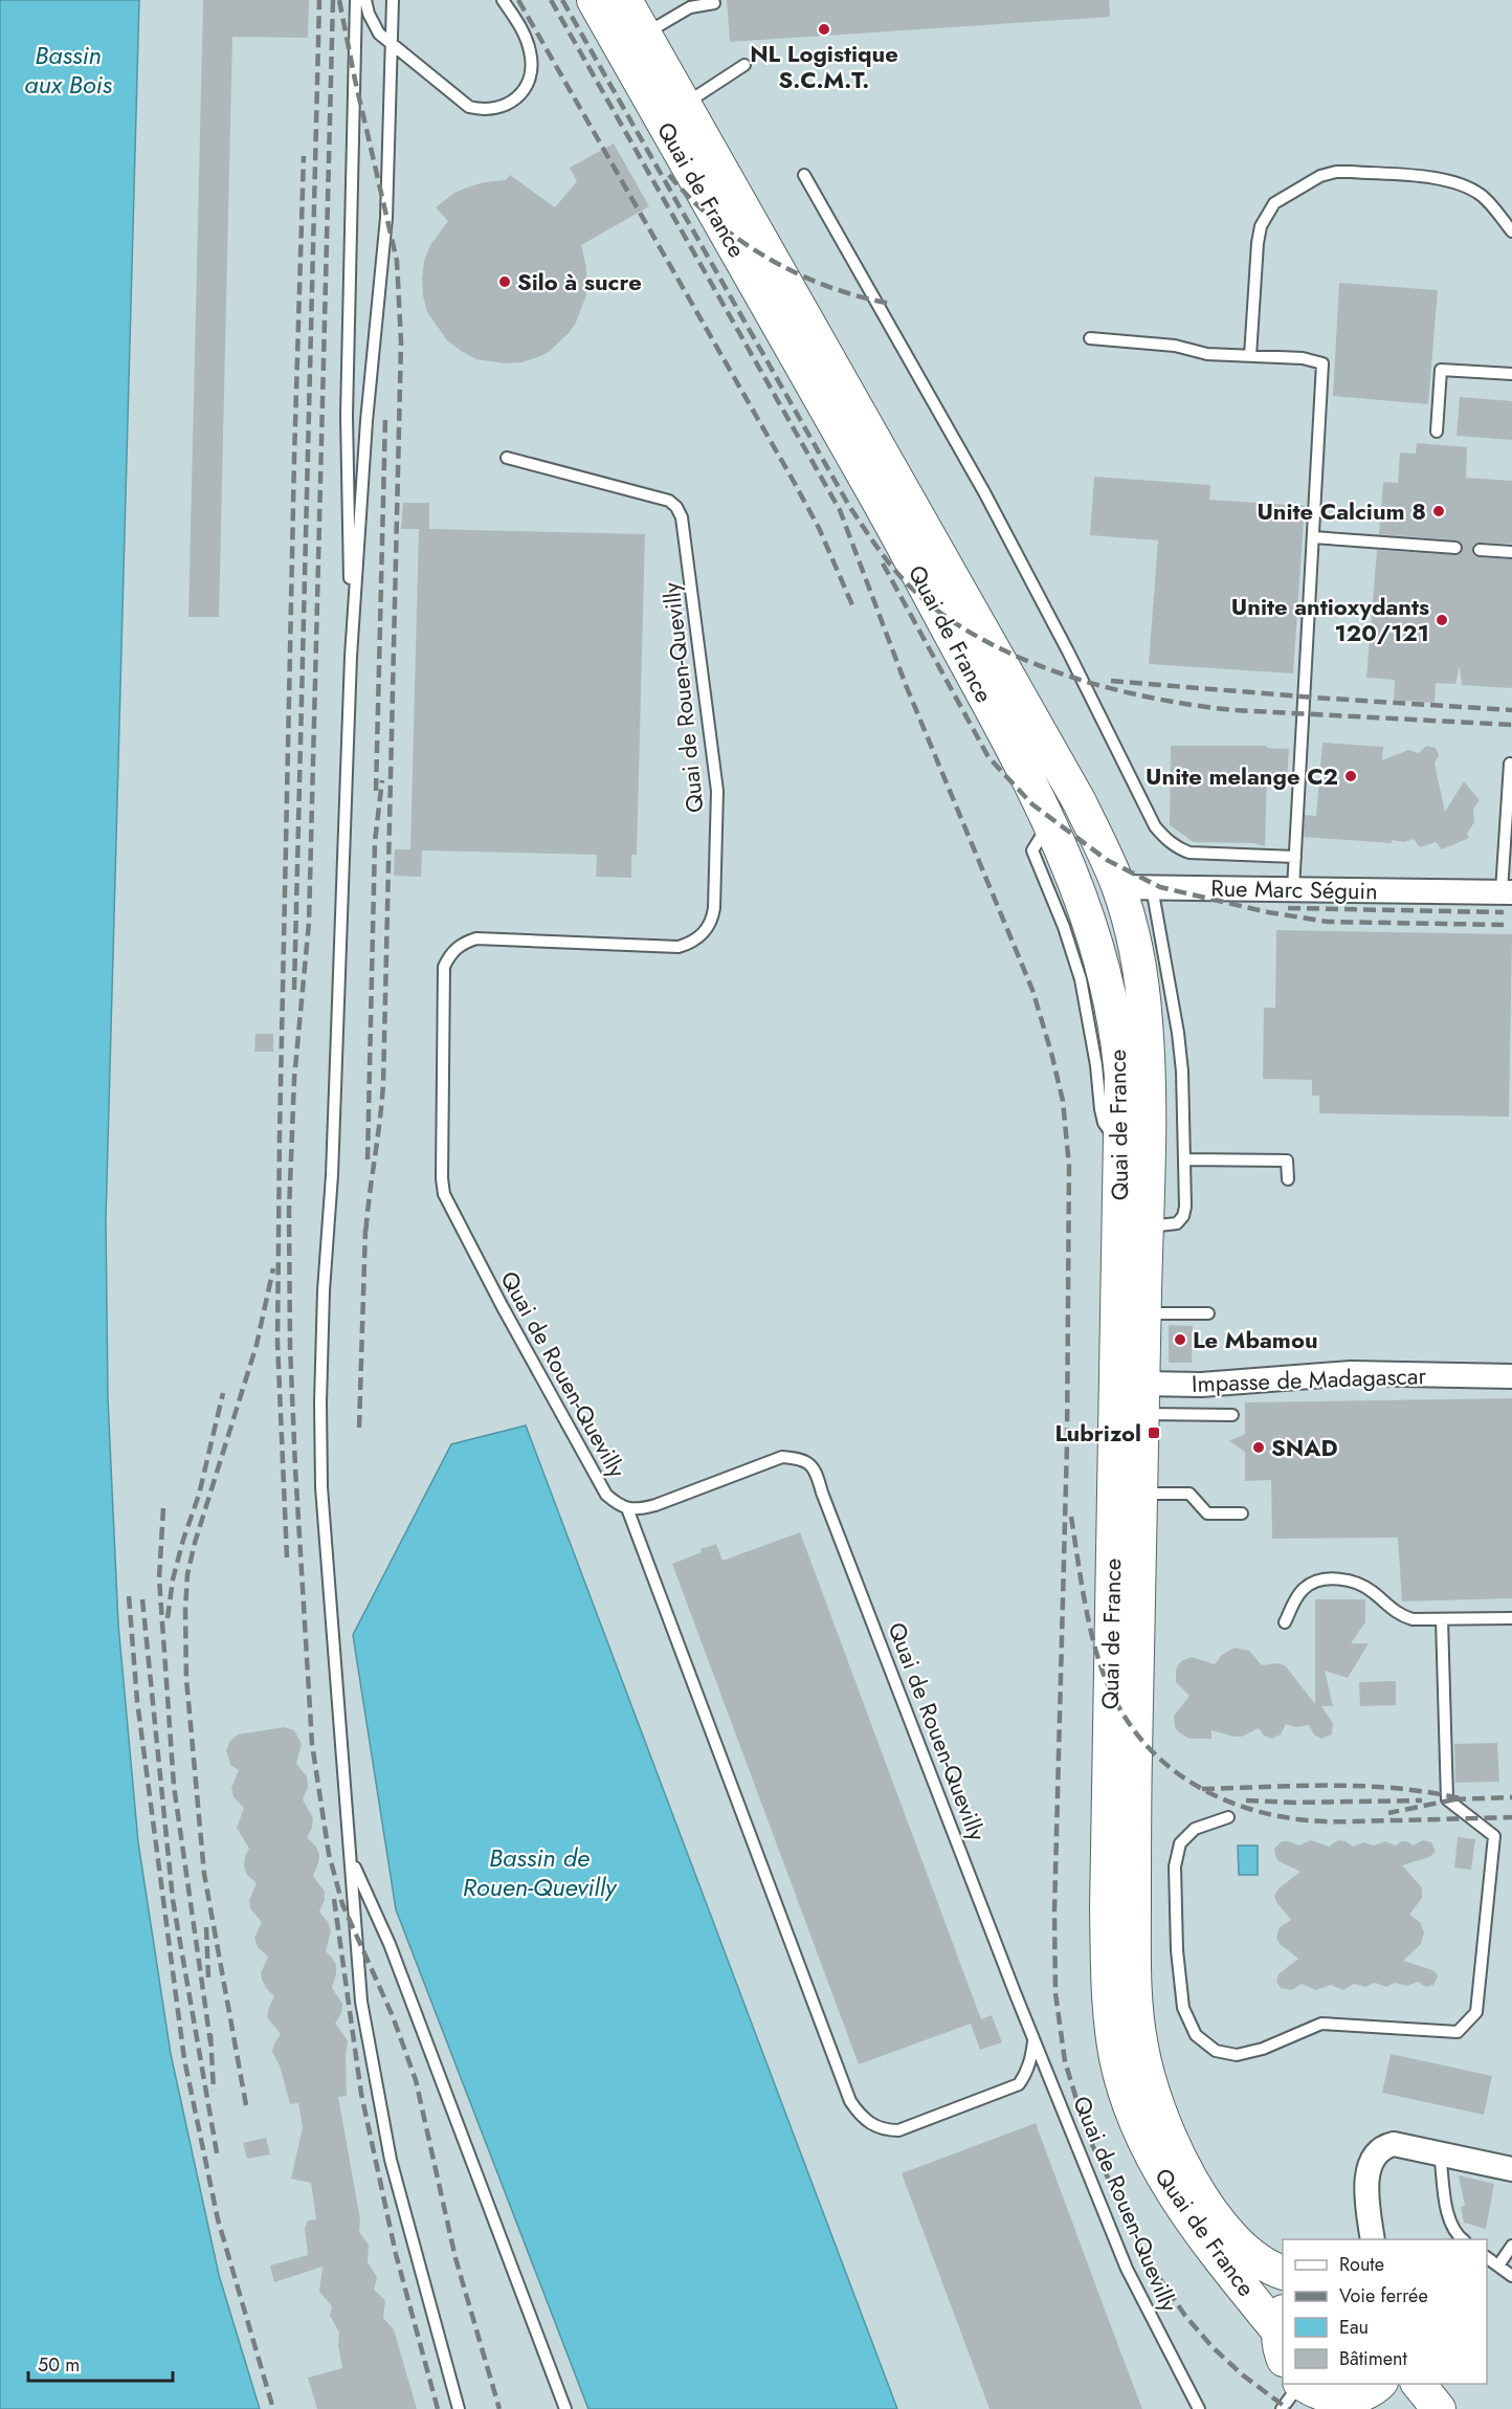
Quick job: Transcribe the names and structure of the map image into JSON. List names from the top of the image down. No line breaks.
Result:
{"streets":{"main road":["Quai de France","Rue Marc Séguin"],"street":["Impasse de Madagascar"],"lane":["Quai de Rouen-Quevilly"]},"crossings":[["Quai de France","Rue Marc Séguin"],["Quai de France","Impasse de Madagascar"]],"water":["Bassin aux Bois","Bassin de Rouen-Quevilly"],"places":{"other":["NL Logistique S.C.M.T.","Silo à sucre","Unite Calcium 8","Unite antioxydants 120/121","Unite melange C2","Le Mbamou","SNAD"],"transit":["Lubrizol"]},"legend":["Route","Voie ferrée","Eau","Bâtiment"],"scale_bar":"50 m"}
